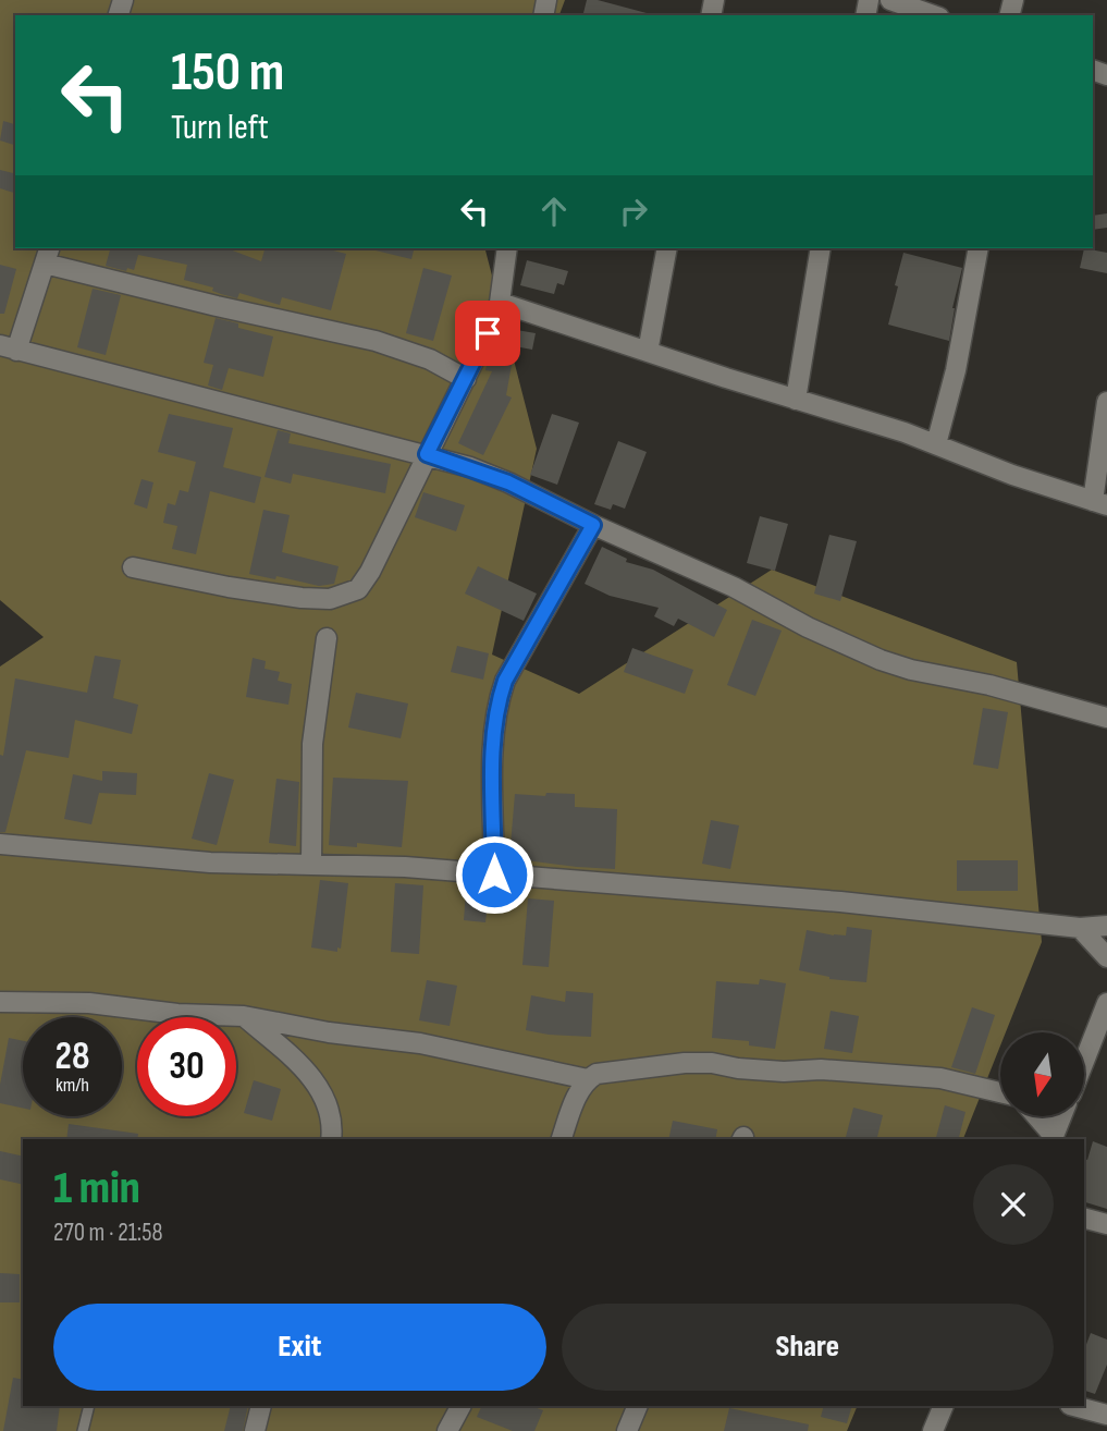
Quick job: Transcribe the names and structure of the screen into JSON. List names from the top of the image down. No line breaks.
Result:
{"north":"bottom","page":{"turn":["150 m","Turn left"],"speed":"28 km/h","limit":"30","heading":["1 min","270 m · 21:58"],"buttons":["Exit","Share"]}}
